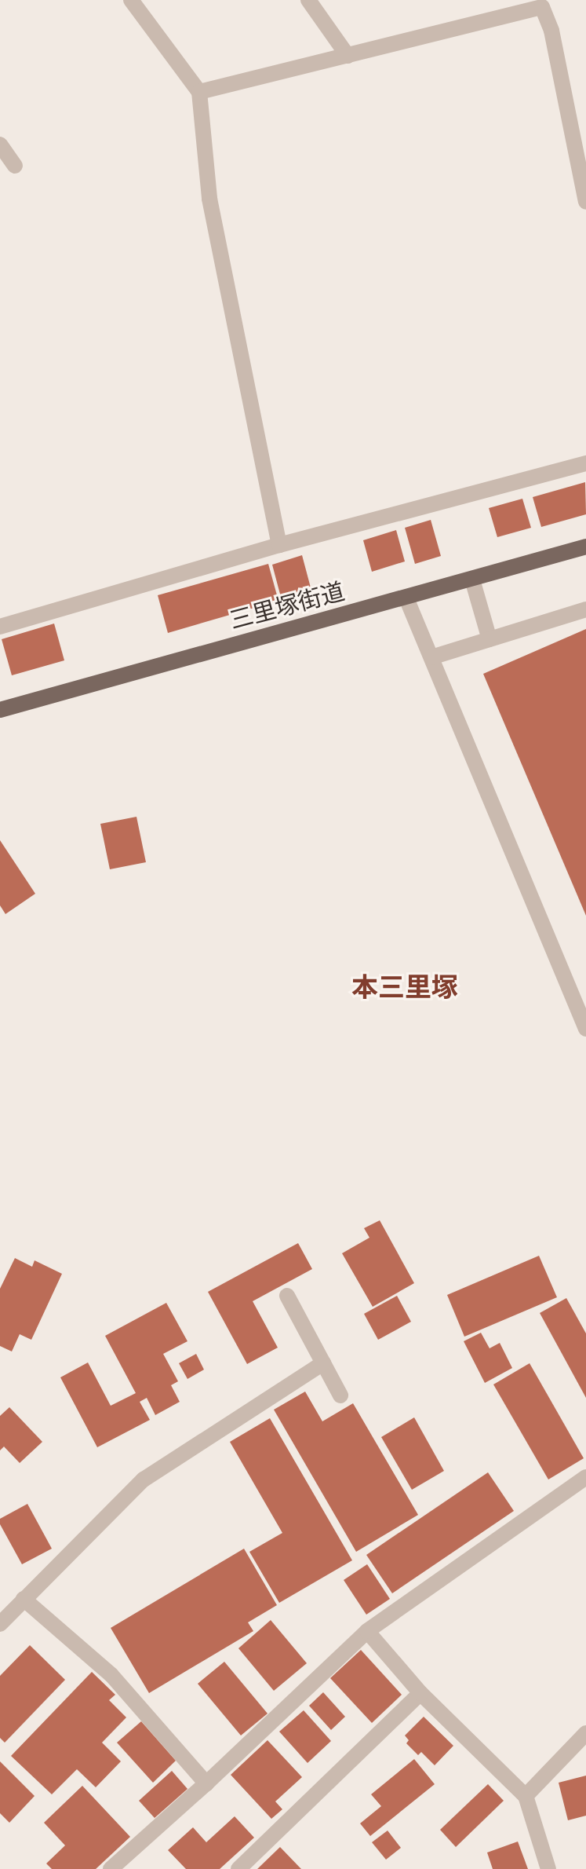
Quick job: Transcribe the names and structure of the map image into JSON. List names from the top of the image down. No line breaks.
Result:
{"streets":{"main road":["三里塚街道"]},"districts":["本三里塚"]}
